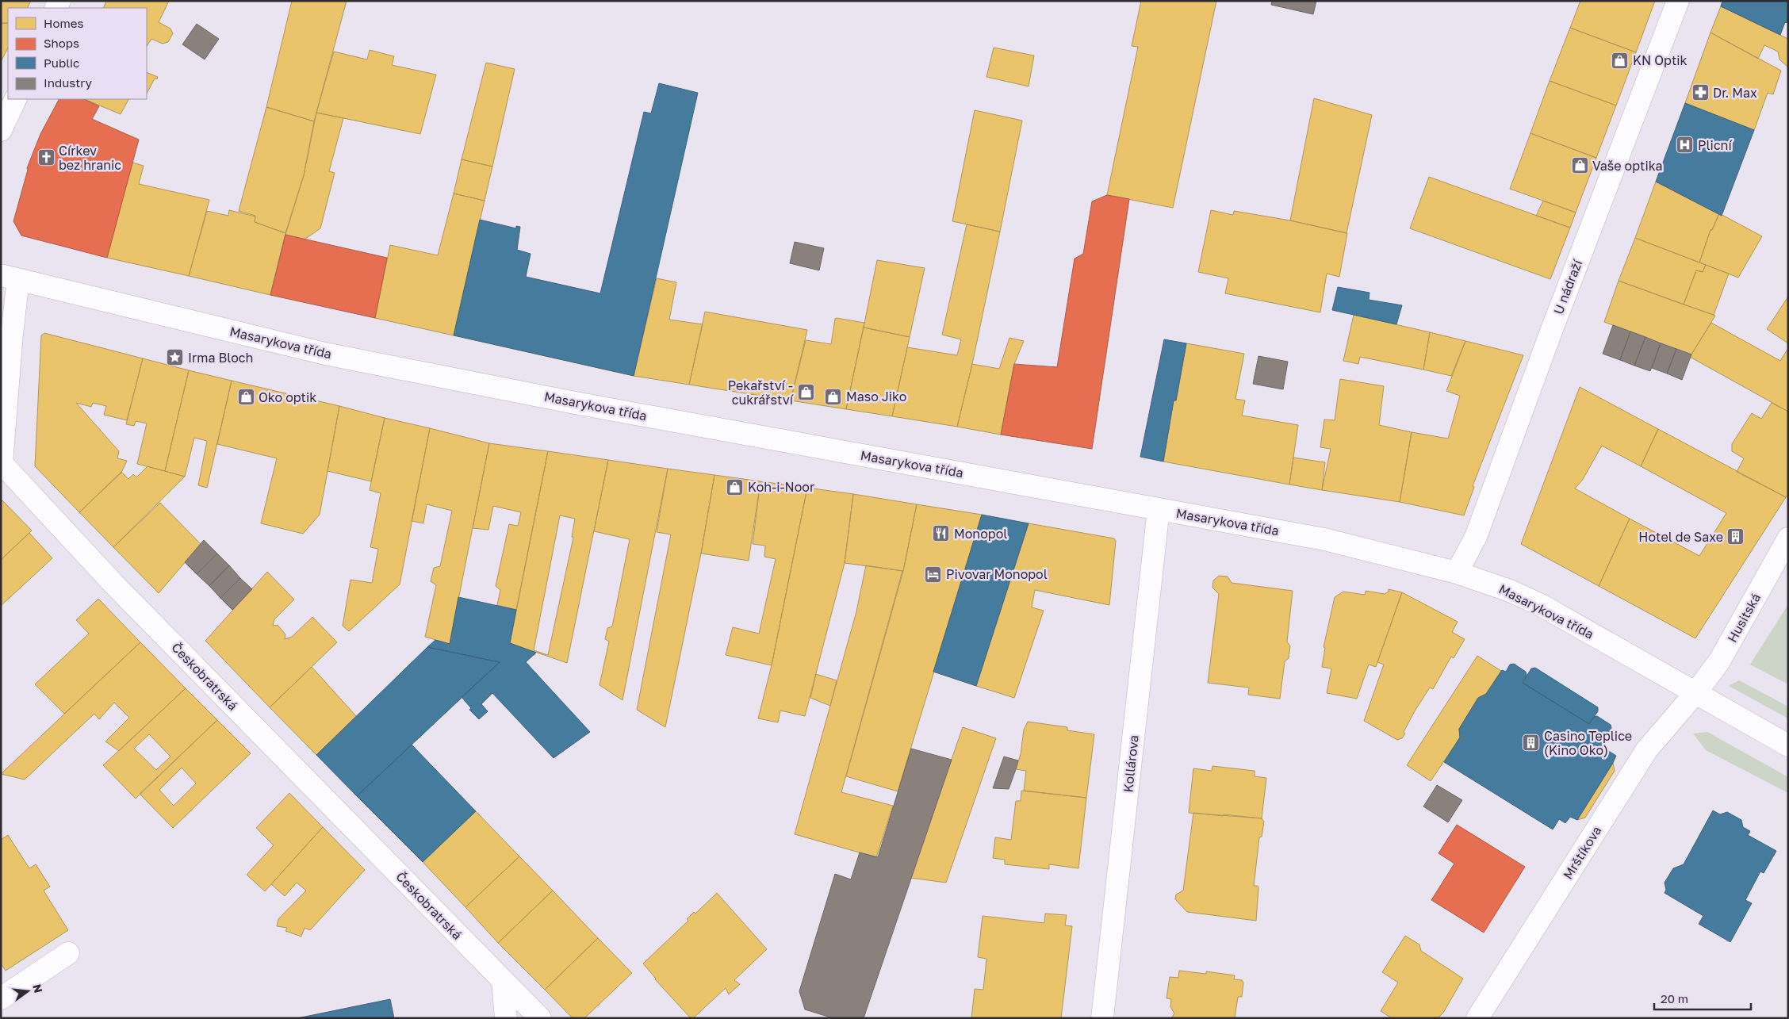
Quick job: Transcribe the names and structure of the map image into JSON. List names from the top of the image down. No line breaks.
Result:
{"streets":{"street":["U nádraží","Masarykova třída","Husitská","Českobratrská","Kollárova","Mrštíkova"]},"crossings":[["U nádraží","Masarykova třída"],["Masarykova třída","Husitská"],["Masarykova třída","Českobratrská"],["Masarykova třída","Kollárova"],["Masarykova třída","Mrštíkova"],["Husitská","Mrštíkova"]],"places":{"shop":["KN Optik","Vaše optika","Pekařství - cukrářství","Maso Jiko","Oko optik","Koh-i-Noor"],"pharmacy":["Dr. Max"],"hospital":["Plicní"],"church":["Církev bez hranic"],"place":["Irma Bloch"],"restaurant":["Monopol"],"building":["Hotel de Saxe","Casino Teplice (Kino Oko)"],"hotel":["Pivovar Monopol"]},"legend":["Homes","Shops","Public","Industry"],"scale_bar":"20 m","north":"right"}
